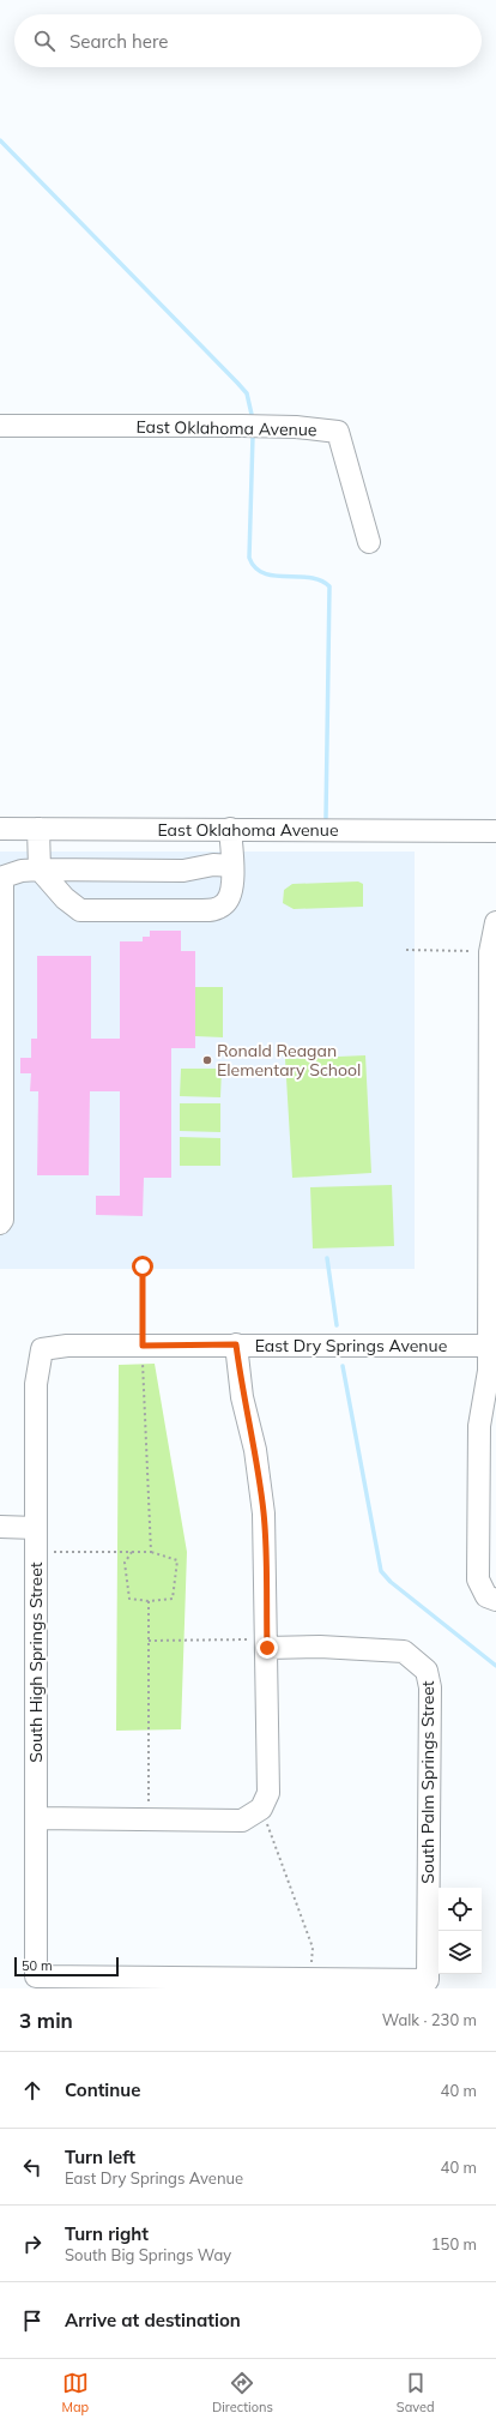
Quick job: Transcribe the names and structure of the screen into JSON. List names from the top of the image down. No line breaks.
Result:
{"streets":{"street":["East Oklahoma Avenue","East Dry Springs Avenue","South High Springs Street","South Palm Springs Street"]},"crossings":[["East Dry Springs Avenue","South High Springs Street"],["South High Springs Street","South Palm Springs Street"]],"places":["Ronald Reagan Elementary School"],"scale_bar":"50 m","page":{"search":"Search here","scale":"50 m","heading":["3 min","Walk · 230 m"],"list":[["Continue","40 m"],["Turn left","East Dry Springs Avenue","40 m"],["Turn right","South Big Springs Way","150 m"],"Arrive at destination"],"nav":["Map","Directions","Saved"]}}
